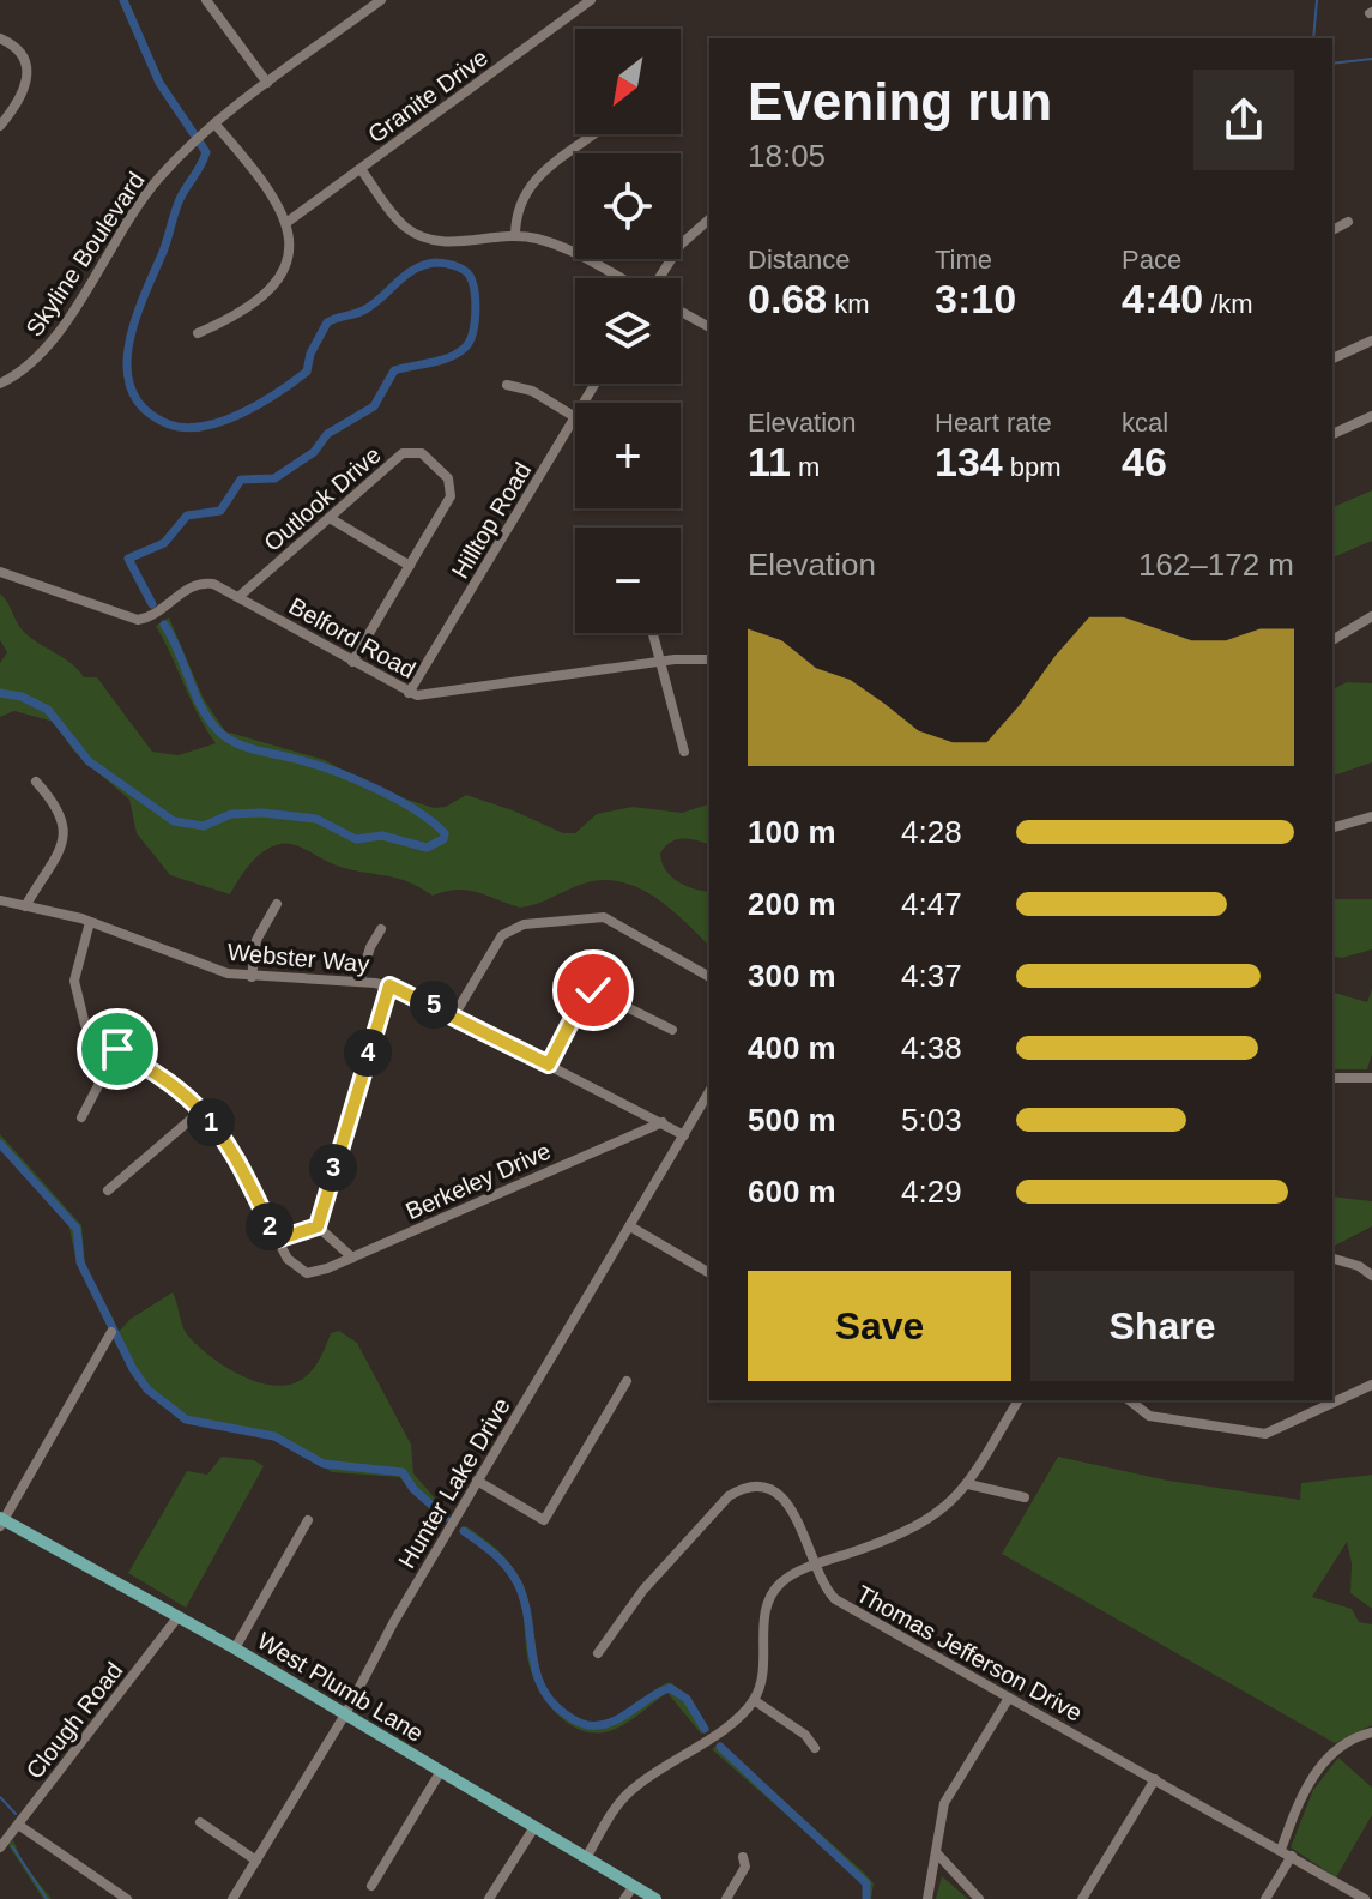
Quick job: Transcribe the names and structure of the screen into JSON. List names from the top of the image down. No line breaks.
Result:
{"streets":{"main road":["West Plumb Lane"],"street":["Granite Drive","Skyline Boulevard","Outlook Drive","Hilltop Road","Belford Road","Webster Way","Berkeley Drive","Hunter Lake Drive","Thomas Jefferson Drive","Clough Road"]},"crossings":[["Outlook Drive","Belford Road"],["Hilltop Road","Belford Road"],["Webster Way","Berkeley Drive"],["Webster Way","Hunter Lake Drive"],["Hunter Lake Drive","West Plumb Lane"],["West Plumb Lane","Clough Road"]],"north":"bottom left","page":{"map_buttons":["+","−"],"heading":["Evening run","18:05"],"stats":[["Distance","0.68 km"],["Time","3:10"],["Pace","4:40 /km"],["Elevation","11 m"],["Heart rate","134 bpm"],["kcal","46"]],"chart":["Elevation","162–172 m"],"list":[{"name":"100 m","note":"4:28"},{"name":"200 m","note":"4:47"},{"name":"300 m","note":"4:37"},{"name":"400 m","note":"4:38"},{"name":"500 m","note":"5:03"},{"name":"600 m","note":"4:29"}],"pins":["5","4","1","3","2"],"buttons":["Save","Share"]}}
